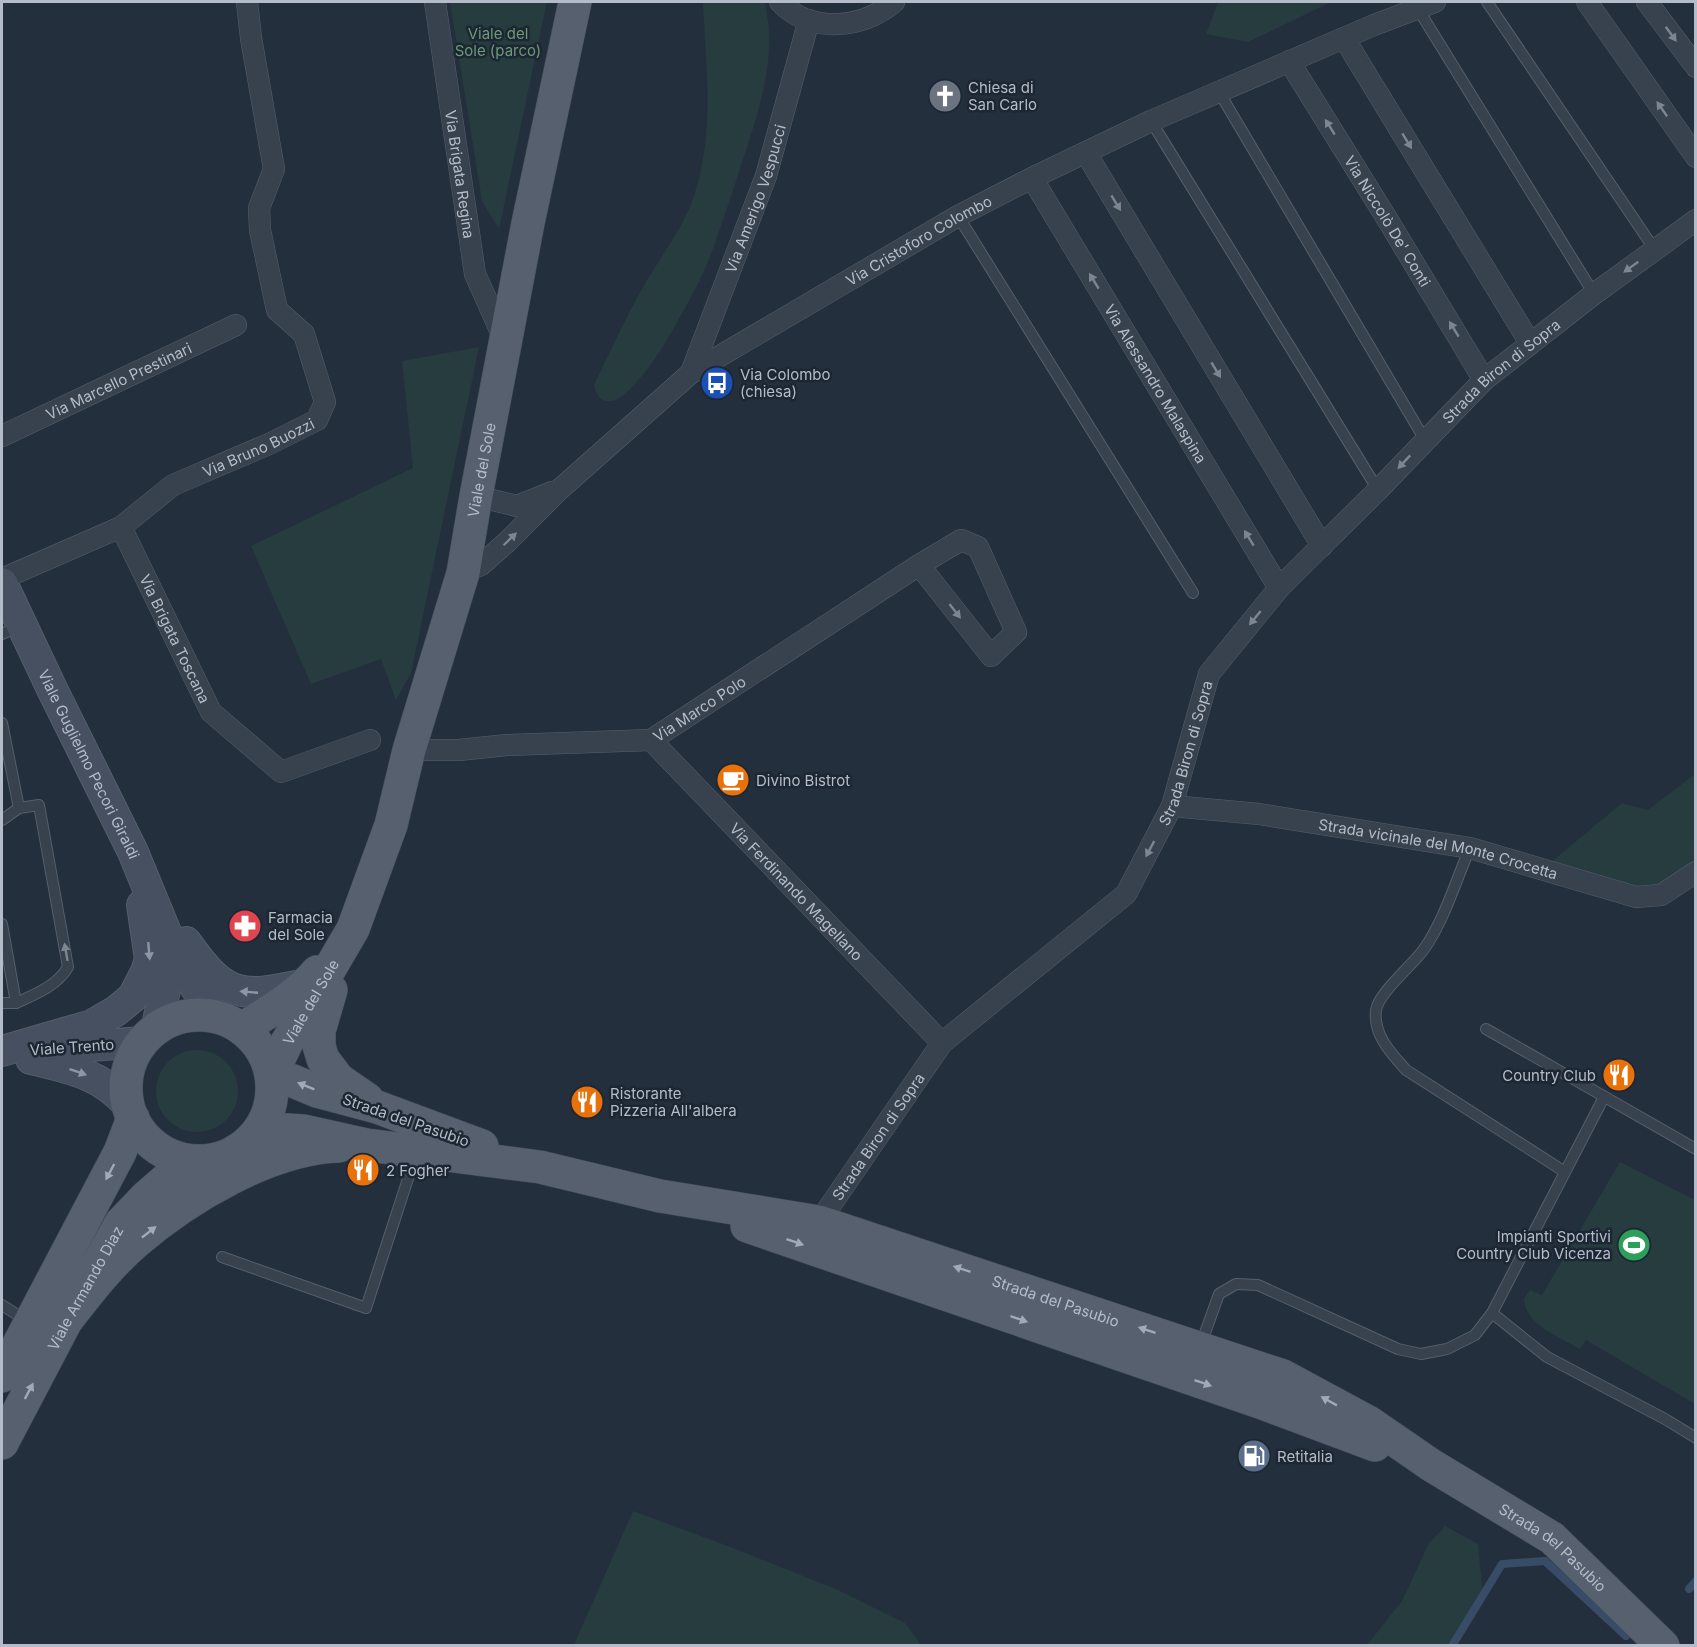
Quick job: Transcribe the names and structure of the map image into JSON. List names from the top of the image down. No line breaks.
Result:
{"streets":{"main road":["Viale del Sole","Strada del Pasubio","Viale Armando Diaz"],"street":["Via Brigata Regina","Via Amerigo Vespucci","Via Niccolò De' Conti","Via Cristoforo Colombo","Strada Biron di Sopra","Via Marcello Prestinari","Via Alessandro Malaspina","Via Bruno Buozzi","Via Brigata Toscana","Via Marco Polo","Viale Guglielmo Pecori Giraldi","Strada vicinale del Monte Crocetta","Via Ferdinando Magellano","Viale Trento"]},"crossings":[["Via Brigata Regina","Viale del Sole"],["Via Amerigo Vespucci","Via Cristoforo Colombo"],["Via Niccolò De' Conti","Via Cristoforo Colombo"],["Via Niccolò De' Conti","Strada Biron di Sopra"],["Via Cristoforo Colombo","Via Alessandro Malaspina"],["Via Cristoforo Colombo","Viale del Sole"],["Strada Biron di Sopra","Via Alessandro Malaspina"],["Strada Biron di Sopra","Strada vicinale del Monte Crocetta"],["Strada Biron di Sopra","Via Ferdinando Magellano"],["Strada Biron di Sopra","Strada del Pasubio"],["Via Bruno Buozzi","Via Brigata Toscana"],["Via Bruno Buozzi","Viale Guglielmo Pecori Giraldi"],["Viale del Sole","Via Marco Polo"],["Viale del Sole","Viale Guglielmo Pecori Giraldi"],["Viale del Sole","Viale Trento"],["Viale del Sole","Strada del Pasubio"],["Viale del Sole","Viale Armando Diaz"],["Via Marco Polo","Via Ferdinando Magellano"],["Viale Guglielmo Pecori Giraldi","Viale Trento"],["Viale Guglielmo Pecori Giraldi","Strada del Pasubio"],["Viale Guglielmo Pecori Giraldi","Viale Armando Diaz"],["Viale Trento","Strada del Pasubio"],["Viale Trento","Viale Armando Diaz"],["Strada del Pasubio","Viale Armando Diaz"]],"one_way":["Strada Biron di Sopra","Viale Trento"],"parks":["Viale del Sole (parco)"],"places":{"church":["Chiesa di San Carlo"],"bus stop":["Via Colombo (chiesa)"],"cafe":["Divino Bistrot"],"pharmacy":["Farmacia del Sole"],"restaurant":["Country Club","Ristorante Pizzeria All'albera","2 Fogher"],"sports":["Impianti Sportivi Country Club Vicenza"],"fuel station":["Retitalia"]}}
